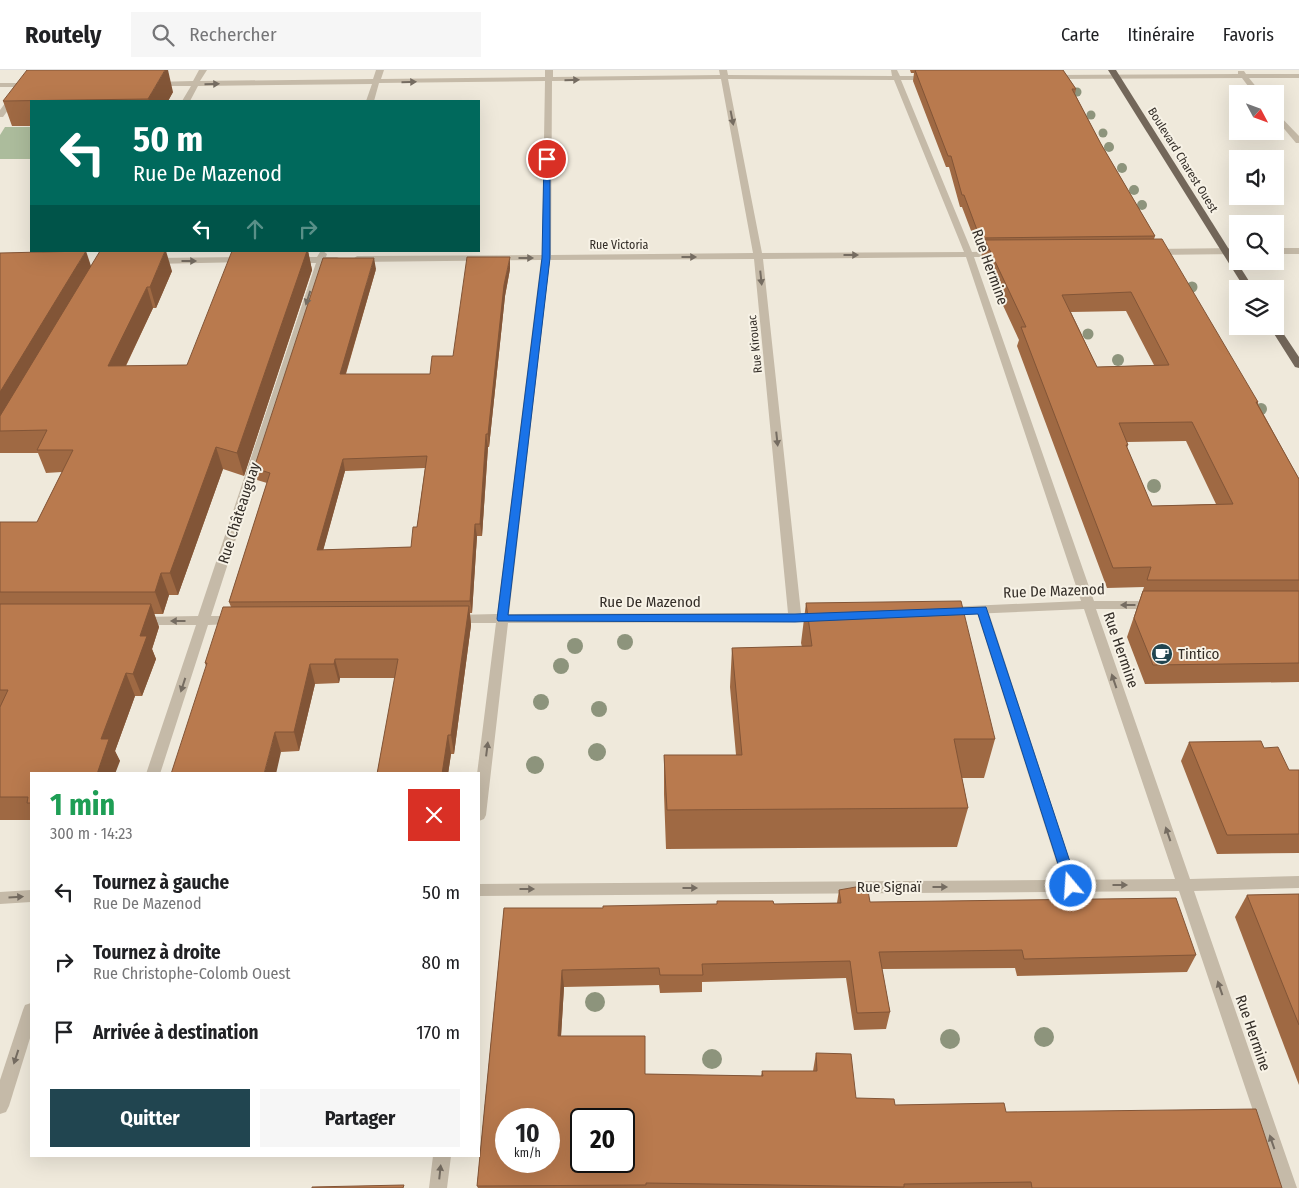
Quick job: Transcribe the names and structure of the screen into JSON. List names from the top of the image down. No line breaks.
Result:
{"streets":{"main road":["Boulevard Charest Ouest"],"street":["Rue Victoria","Rue Hermine","Rue Kirouac","Rue Châteauguay","Rue De Mazenod","Rue Signaï"]},"crossings":[["Rue Victoria","Rue Hermine"],["Rue Victoria","Rue Kirouac"],["Rue Victoria","Rue Châteauguay"],["Rue Hermine","Rue De Mazenod"],["Rue Hermine","Rue Signaï"],["Rue Kirouac","Rue De Mazenod"]],"one_way":["Rue Victoria","Rue Kirouac","Rue Châteauguay","Rue Signaï"],"places":{"cafe":["Tintico"]},"north":"bottom right","page":{"header":"Routely","search":"Rechercher","nav":["Carte","Itinéraire","Favoris"],"turn":["50 m","Rue De Mazenod"],"heading":["1 min","300 m · 14:23"],"list":[{"name":"Tournez à gauche","note":"Rue De Mazenod","value":"50 m"},{"name":"Tournez à droite","note":"Rue Christophe-Colomb Ouest","value":"80 m"},{"name":"Arrivée à destination","value":"170 m"}],"buttons":["Quitter","Partager"],"speed":"10 km/h","limit":"20"}}
